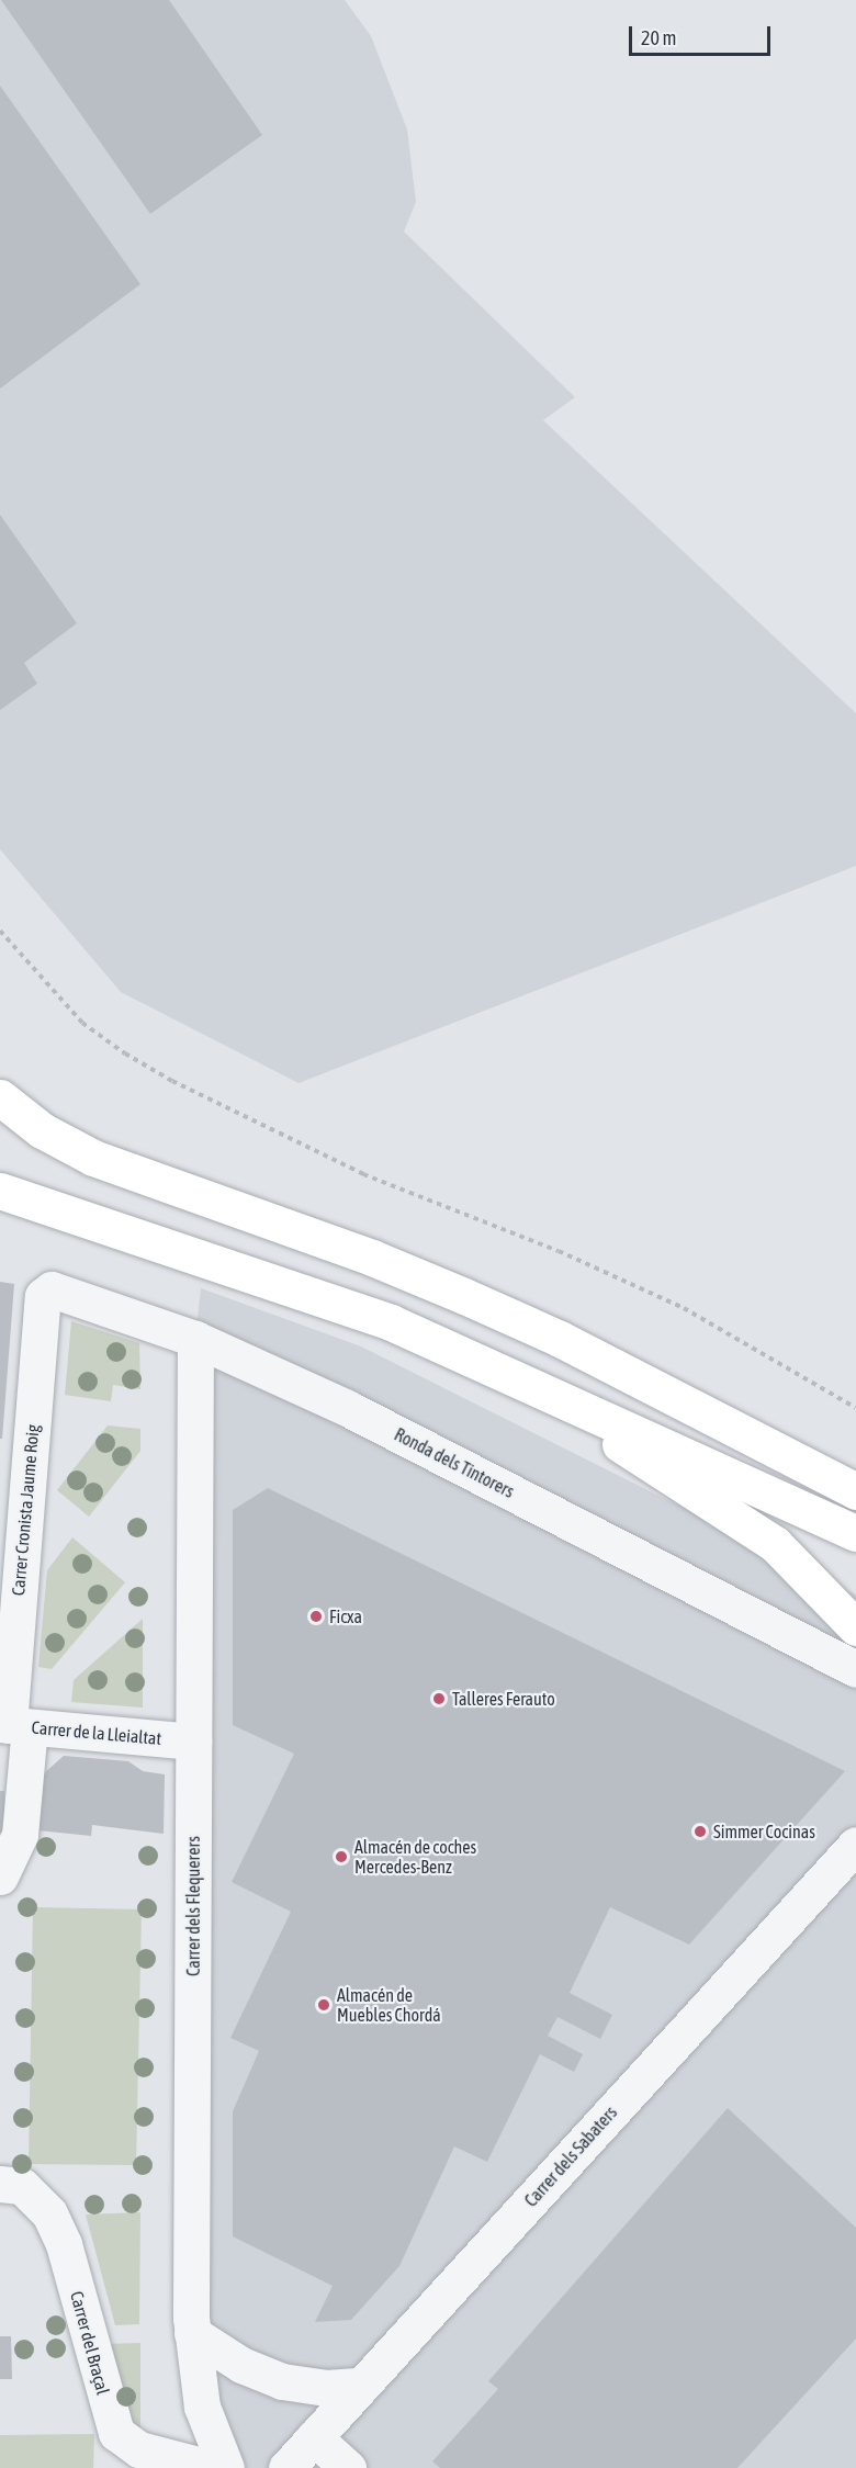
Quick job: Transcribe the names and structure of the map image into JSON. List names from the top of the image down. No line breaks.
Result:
{"streets":{"street":["Ronda dels Tintorers","Carrer Cronista Jaume Roig","Carrer de la Lleialtat","Carrer dels Flequerers","Carrer dels Sabaters","Carrer del Braçal"]},"crossings":[["Ronda dels Tintorers","Carrer Cronista Jaume Roig"],["Ronda dels Tintorers","Carrer dels Flequerers"],["Carrer Cronista Jaume Roig","Carrer de la Lleialtat"],["Carrer de la Lleialtat","Carrer dels Flequerers"]],"places":["Ficxa","Talleres Ferauto","Simmer Cocinas","Almacén de coches Mercedes-Benz","Almacén de Muebles Chordá"],"scale_bar":"20 m"}
